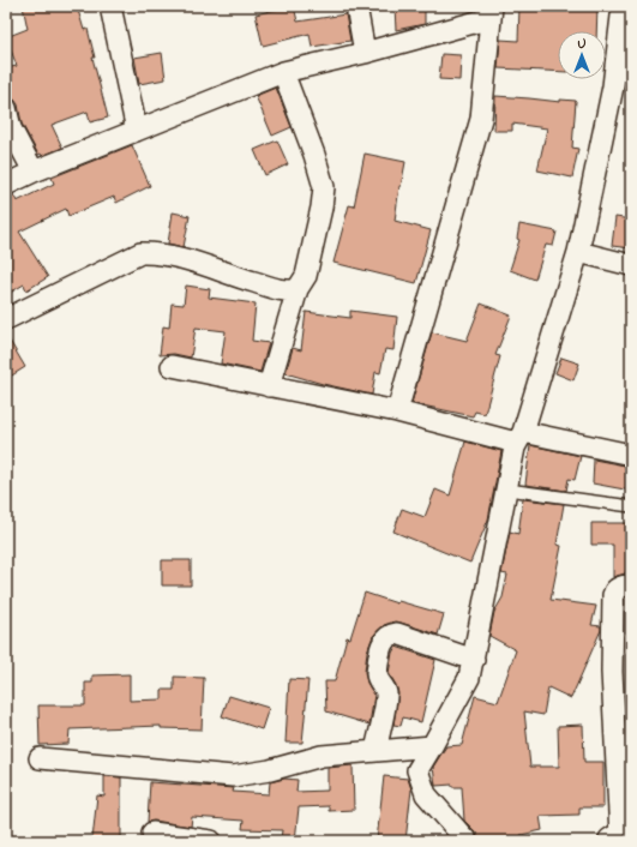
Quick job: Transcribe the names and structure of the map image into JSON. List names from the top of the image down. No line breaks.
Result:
{"north":"top"}
